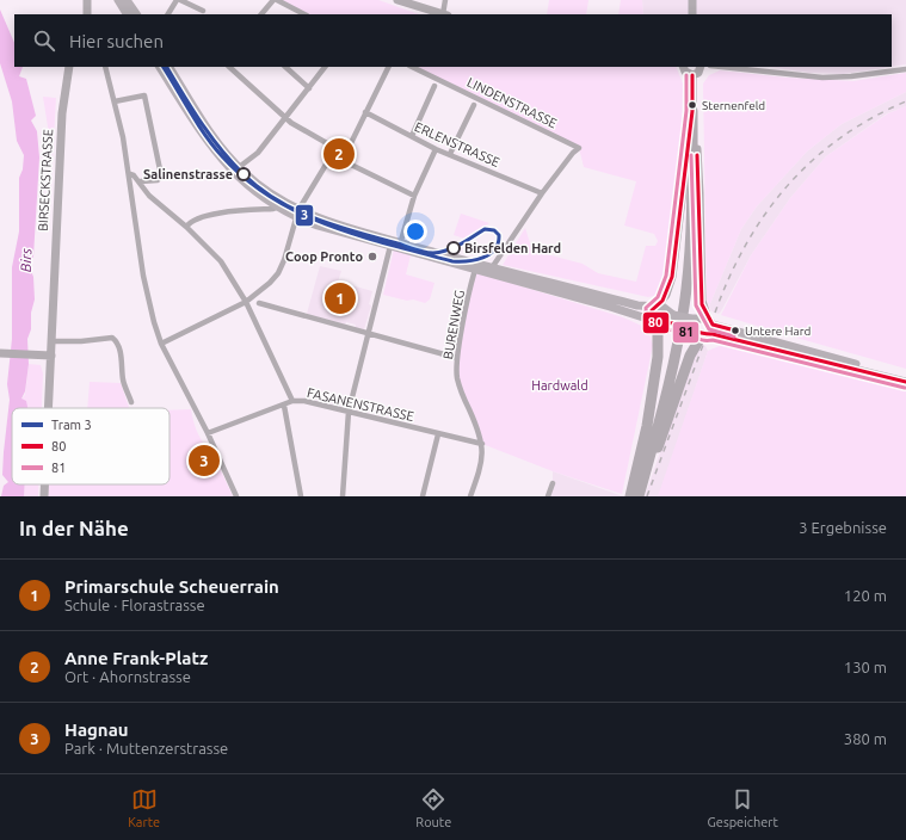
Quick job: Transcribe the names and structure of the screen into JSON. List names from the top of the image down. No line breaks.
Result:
{"streets":{"street":["LINDENSTRASSE","ERLENSTRASSE","BIRSECKSTRASSE","BURENWEG","FASANENSTRASSE"]},"crossings":[["LINDENSTRASSE","ERLENSTRASSE"],["BURENWEG","FASANENSTRASSE"]],"water":["Birs"],"parks":["Hardwald"],"places":["Sternenfeld","Salinenstrasse","Birsfelden Hard","Coop Pronto","Untere Hard"],"lines":["tram line 3","transit line 80","transit line 81"],"legend":["Tram 3","80","81"],"page":{"search":"Hier suchen","pins":["2","1","3"],"heading":["In der Nähe","3 Ergebnisse"],"list":[{"mark":"1","name":"Primarschule Scheuerrain","note":"Schule · Florastrasse","value":"120 m"},{"mark":"2","name":"Anne Frank-Platz","note":"Ort · Ahornstrasse","value":"130 m"},{"mark":"3","name":"Hagnau","note":"Park · Muttenzerstrasse","value":"380 m"}],"nav":["Karte","Route","Gespeichert"]}}
